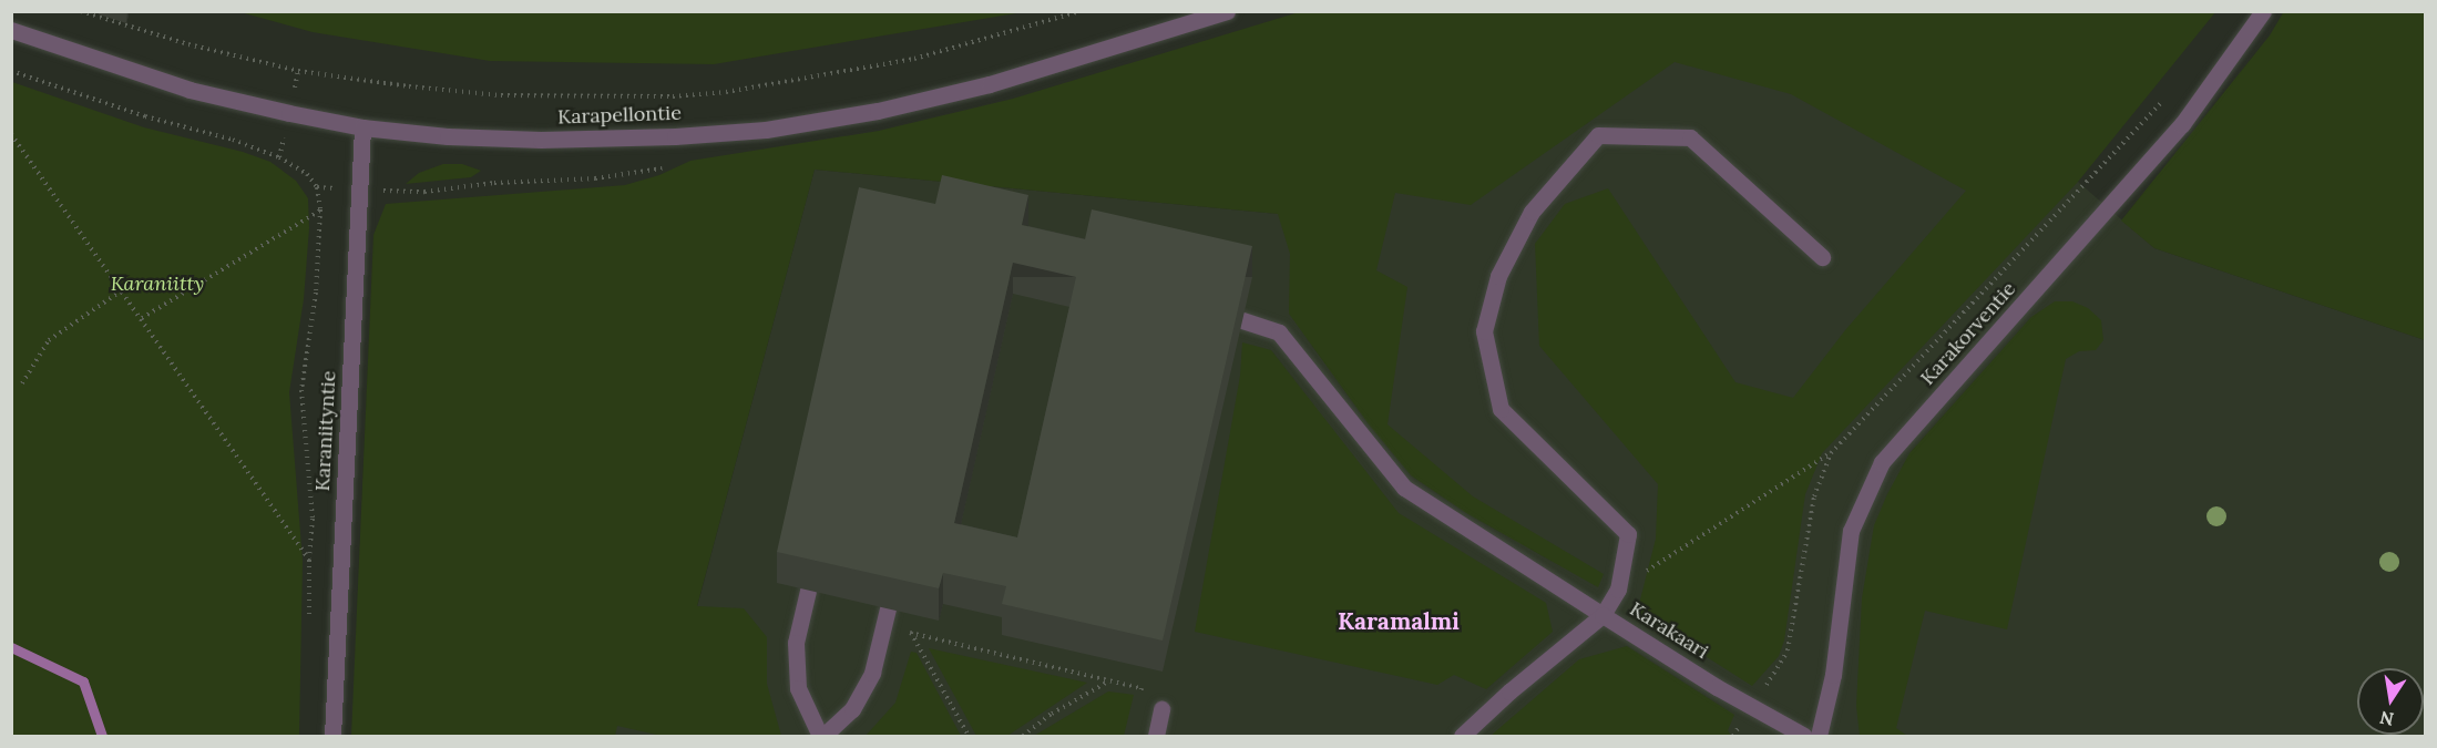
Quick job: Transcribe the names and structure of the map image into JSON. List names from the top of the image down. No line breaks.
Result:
{"streets":{"street":["Karapellontie","Karakorventie","Karaniityntie","Karakaari"]},"crossings":[["Karapellontie","Karaniityntie"]],"districts":["Karamalmi"],"parks":["Karaniitty"],"north":"bottom"}
